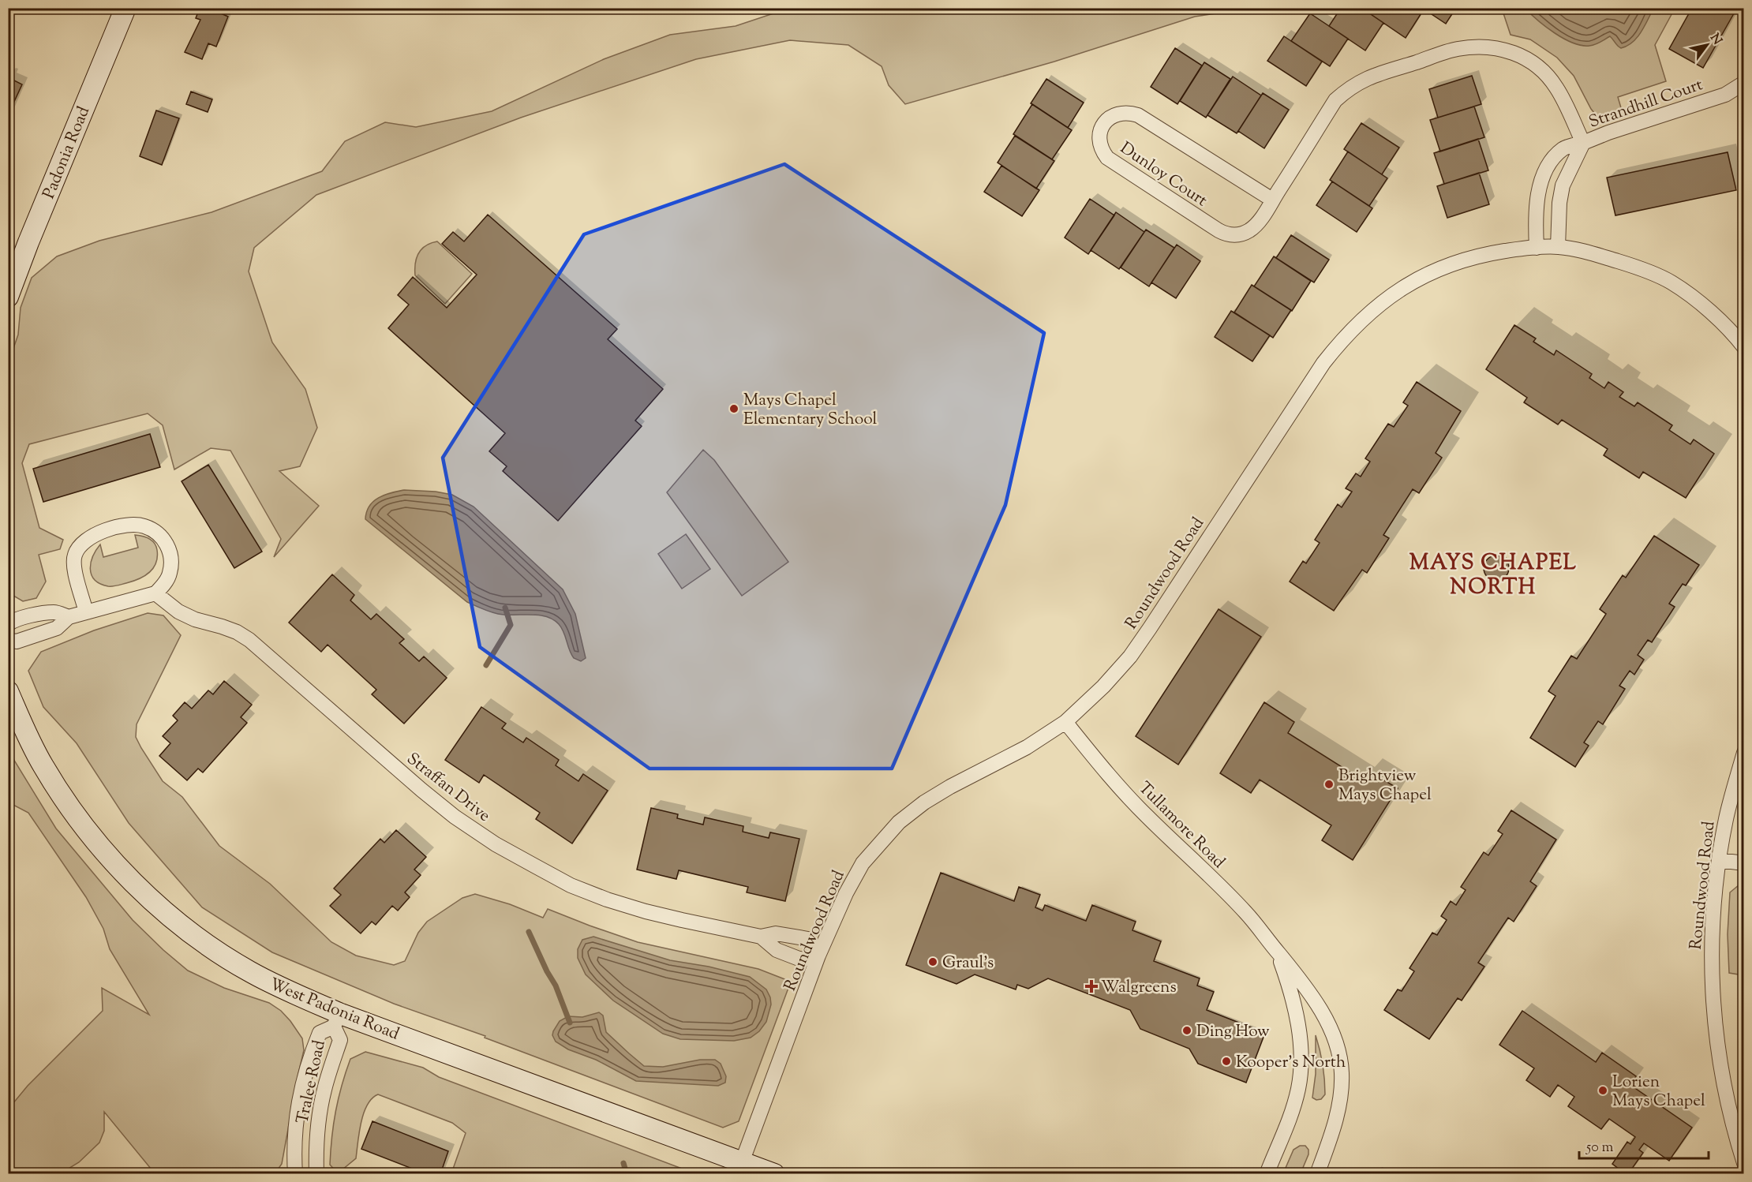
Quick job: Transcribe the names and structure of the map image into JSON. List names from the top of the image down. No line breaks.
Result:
{"streets":{"main road":["Padonia Road","West Padonia Road"],"street":["Strandhill Court","Dunloy Court","Roundwood Road","Straffan Drive","Tullamore Road","Tralee Road"]},"crossings":[["Strandhill Court","Dunloy Court"],["Strandhill Court","Roundwood Road"],["Roundwood Road","Straffan Drive"],["Roundwood Road","Tullamore Road"],["Roundwood Road","West Padonia Road"],["West Padonia Road","Tralee Road"]],"districts":["MAYS CHAPEL NORTH"],"places":{"other":["Mays Chapel Elementary School","Brightview Mays Chapel","Graul's","Ding How","Kooper's North","Lorien Mays Chapel"],"health":["Walgreens"]},"scale_bar":"50 m","north":"top right"}
